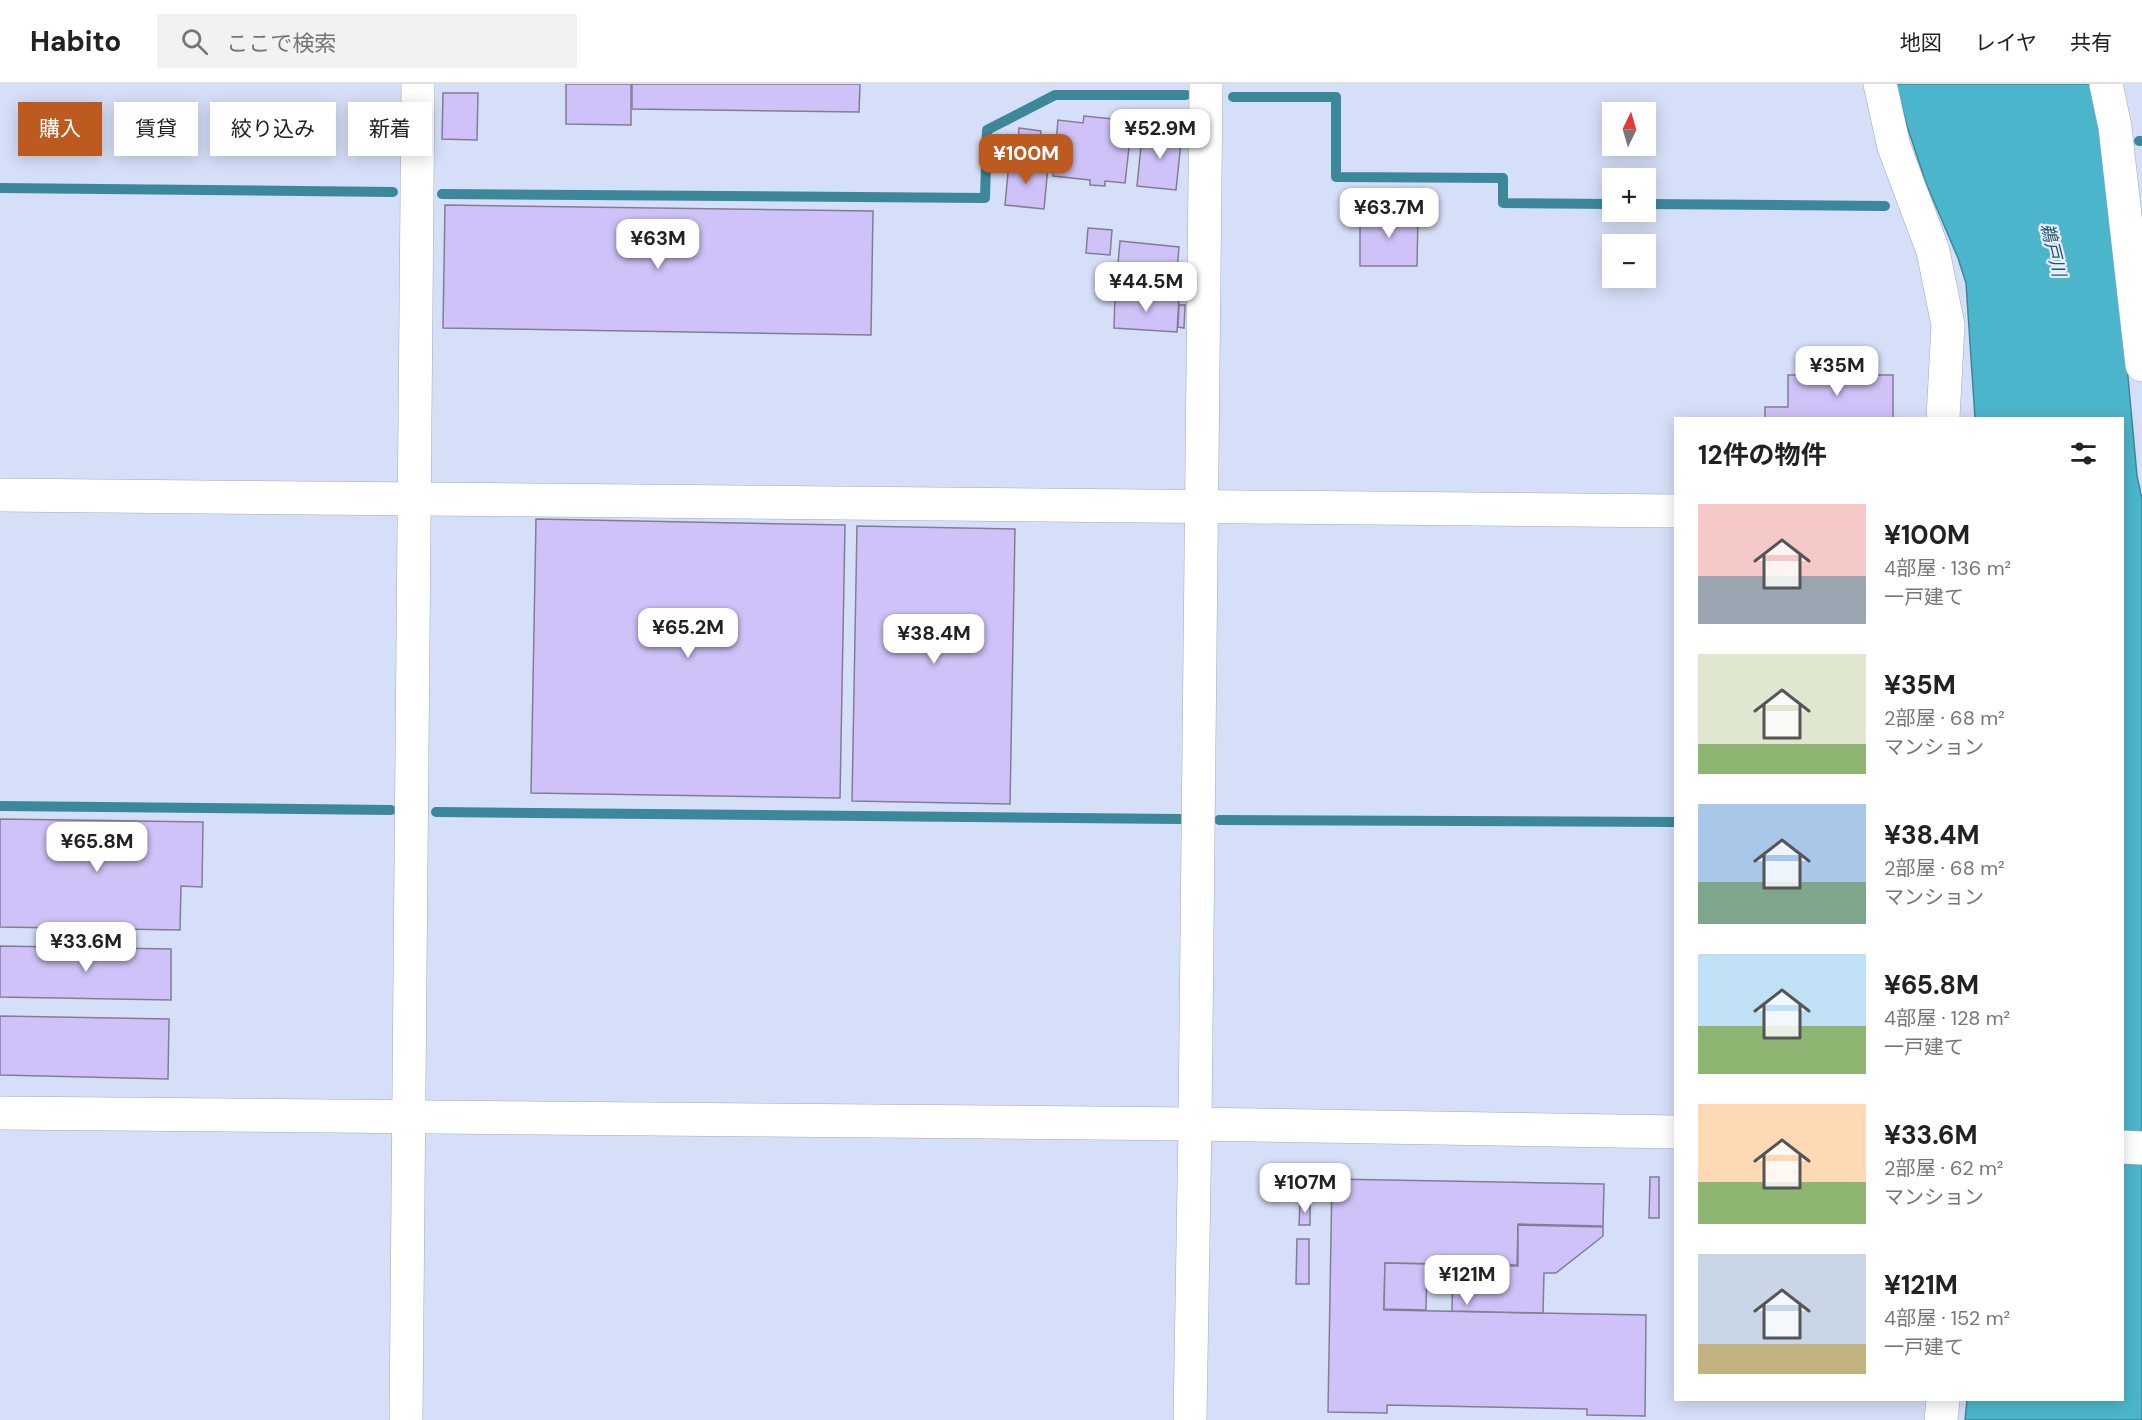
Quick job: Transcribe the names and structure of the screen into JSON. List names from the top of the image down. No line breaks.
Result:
{"water":["鵜戸川"],"north":"top","page":{"header":"Habito","search":"ここで検索","nav":["地図","レイヤ","共有"],"map_buttons":["+","−"],"chip":["購入","賃貸","絞り込み","新着"],"price":["¥52.9M","¥100M","¥63.7M","¥63M","¥44.5M","¥35M","¥65.2M","¥38.4M","¥65.8M","¥33.6M","¥107M","¥121M"],"heading":"12件の物件","list":[{"name":"¥100M","note":"4部屋 · 136 m² · 一戸建て"},{"name":"¥35M","note":"2部屋 · 68 m² · マンション"},{"name":"¥38.4M","note":"2部屋 · 68 m² · マンション"},{"name":"¥65.8M","note":"4部屋 · 128 m² · 一戸建て"},{"name":"¥33.6M","note":"2部屋 · 62 m² · マンション"},{"name":"¥121M","note":"4部屋 · 152 m² · 一戸建て"}]}}
